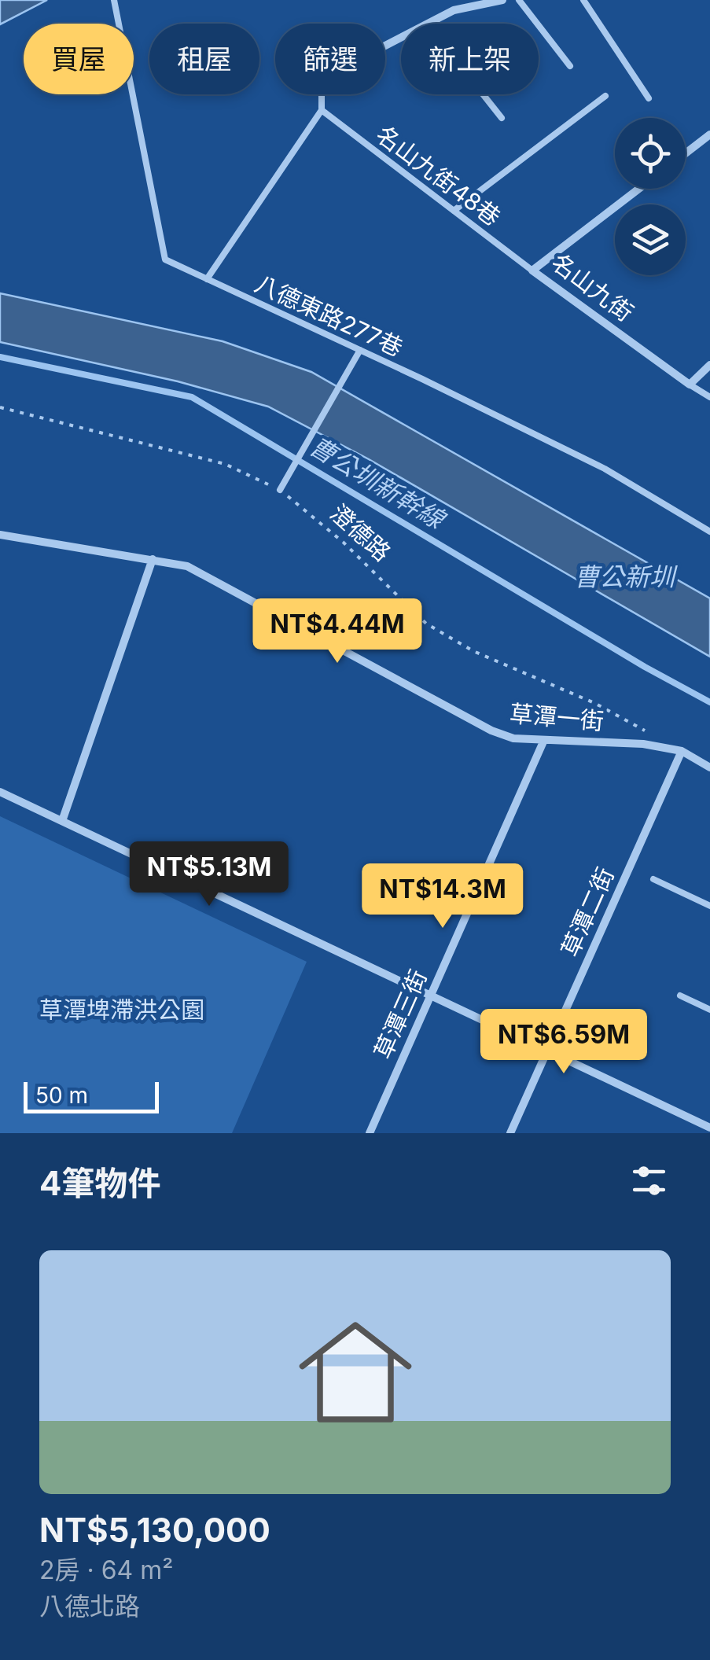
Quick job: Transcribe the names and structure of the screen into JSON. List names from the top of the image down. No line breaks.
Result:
{"streets":{"street":["名山九街","草潭一街","草潭二街","草潭三街"],"lane":["名山九街48巷","八德東路277巷"],"path":["澄德路"]},"crossings":[["名山九街48巷","名山九街"],["草潭一街","草潭二街"],["草潭一街","草潭三街"]],"water":["曹公圳新幹線","曹公新圳"],"parks":["草潭埤滯洪公園"],"scale_bar":"50 m","page":{"chip":["買屋","租屋","篩選","新上架"],"price":["NT$4.44M","NT$5.13M","NT$14.3M","NT$6.59M"],"scale":"50 m","heading":"4筆物件","list":[{"name":"NT$5,130,000","note":"2房 · 64 m² · 八德北路"}]}}
